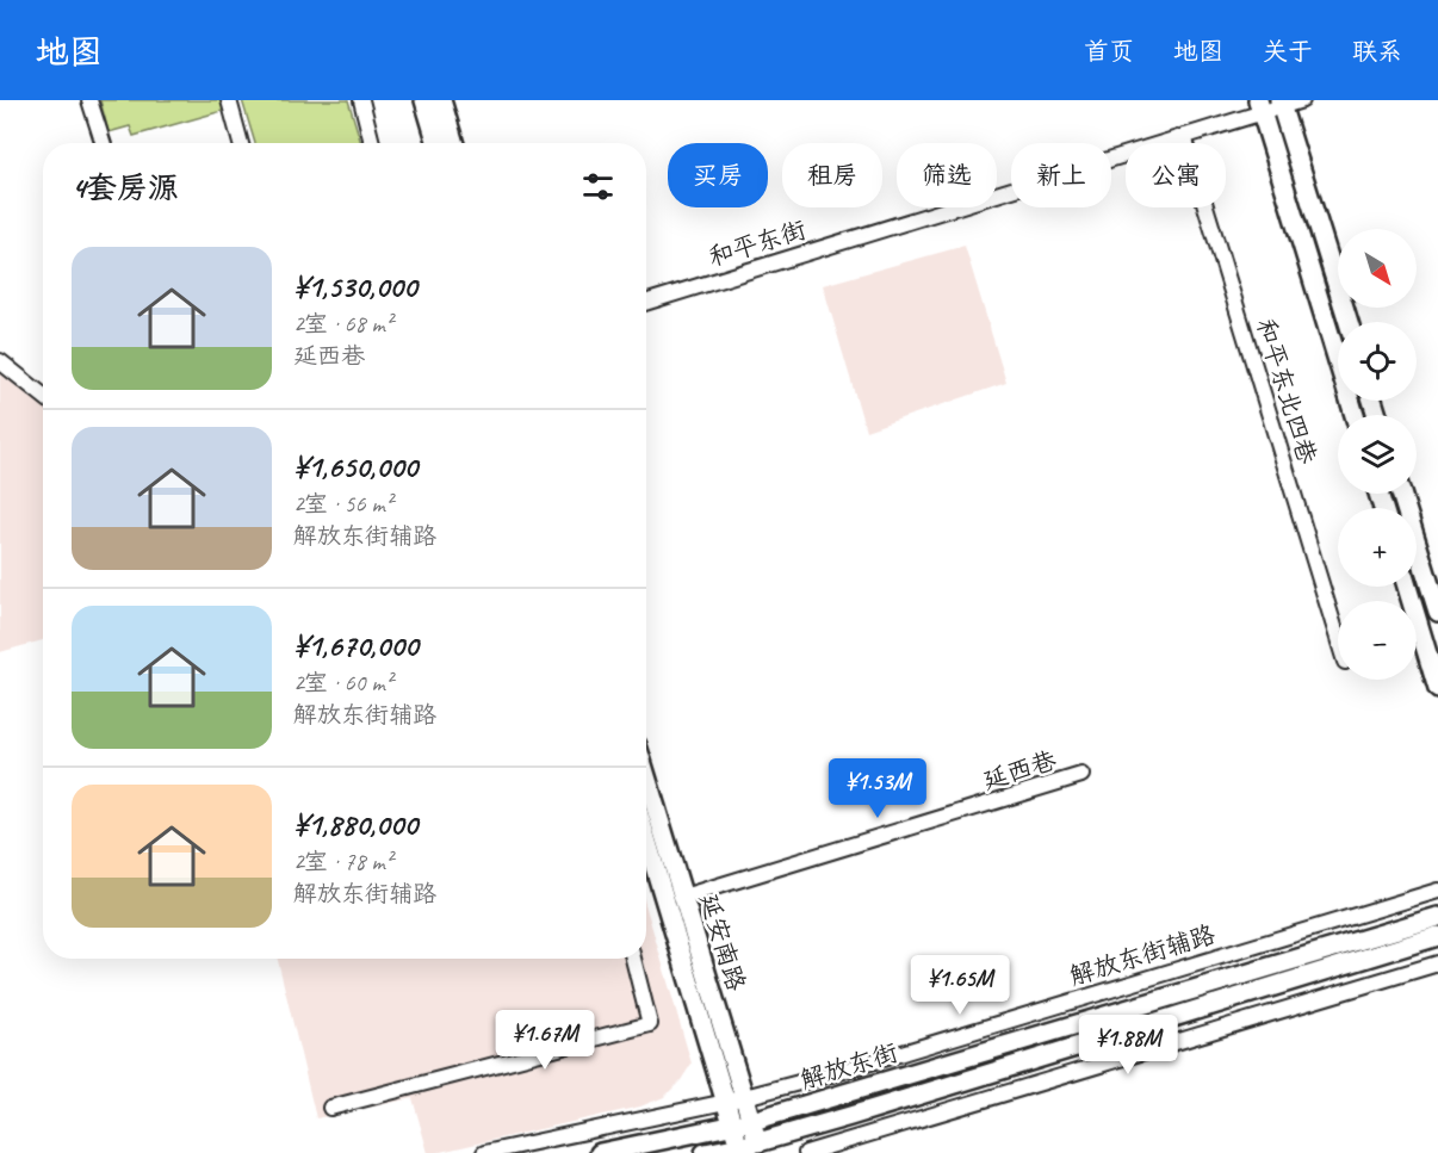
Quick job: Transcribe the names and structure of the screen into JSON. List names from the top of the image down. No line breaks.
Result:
{"streets":{"main road":["延安南路","解放东街"],"street":["和平东街","和平东北四巷","延西巷","解放东街辅路"]},"crossings":[["和平东街","和平东北四巷"],["延西巷","延安南路"],["延安南路","解放东街辅路"],["延安南路","解放东街"]],"north":"bottom right","page":{"header":"地图","nav":["首页","地图","关于","联系"],"chip":["买房","租房","筛选","新上","公寓"],"heading":"4套房源","map_buttons":["+","−"],"list":[{"name":"¥1,530,000","note":"2室 · 68 m² · 延西巷"},{"name":"¥1,650,000","note":"2室 · 56 m² · 解放东街辅路"},{"name":"¥1,670,000","note":"2室 · 60 m² · 解放东街辅路"},{"name":"¥1,880,000","note":"2室 · 78 m² · 解放东街辅路"}],"price":["¥1.53M","¥1.65M","¥1.67M","¥1.88M"]}}
